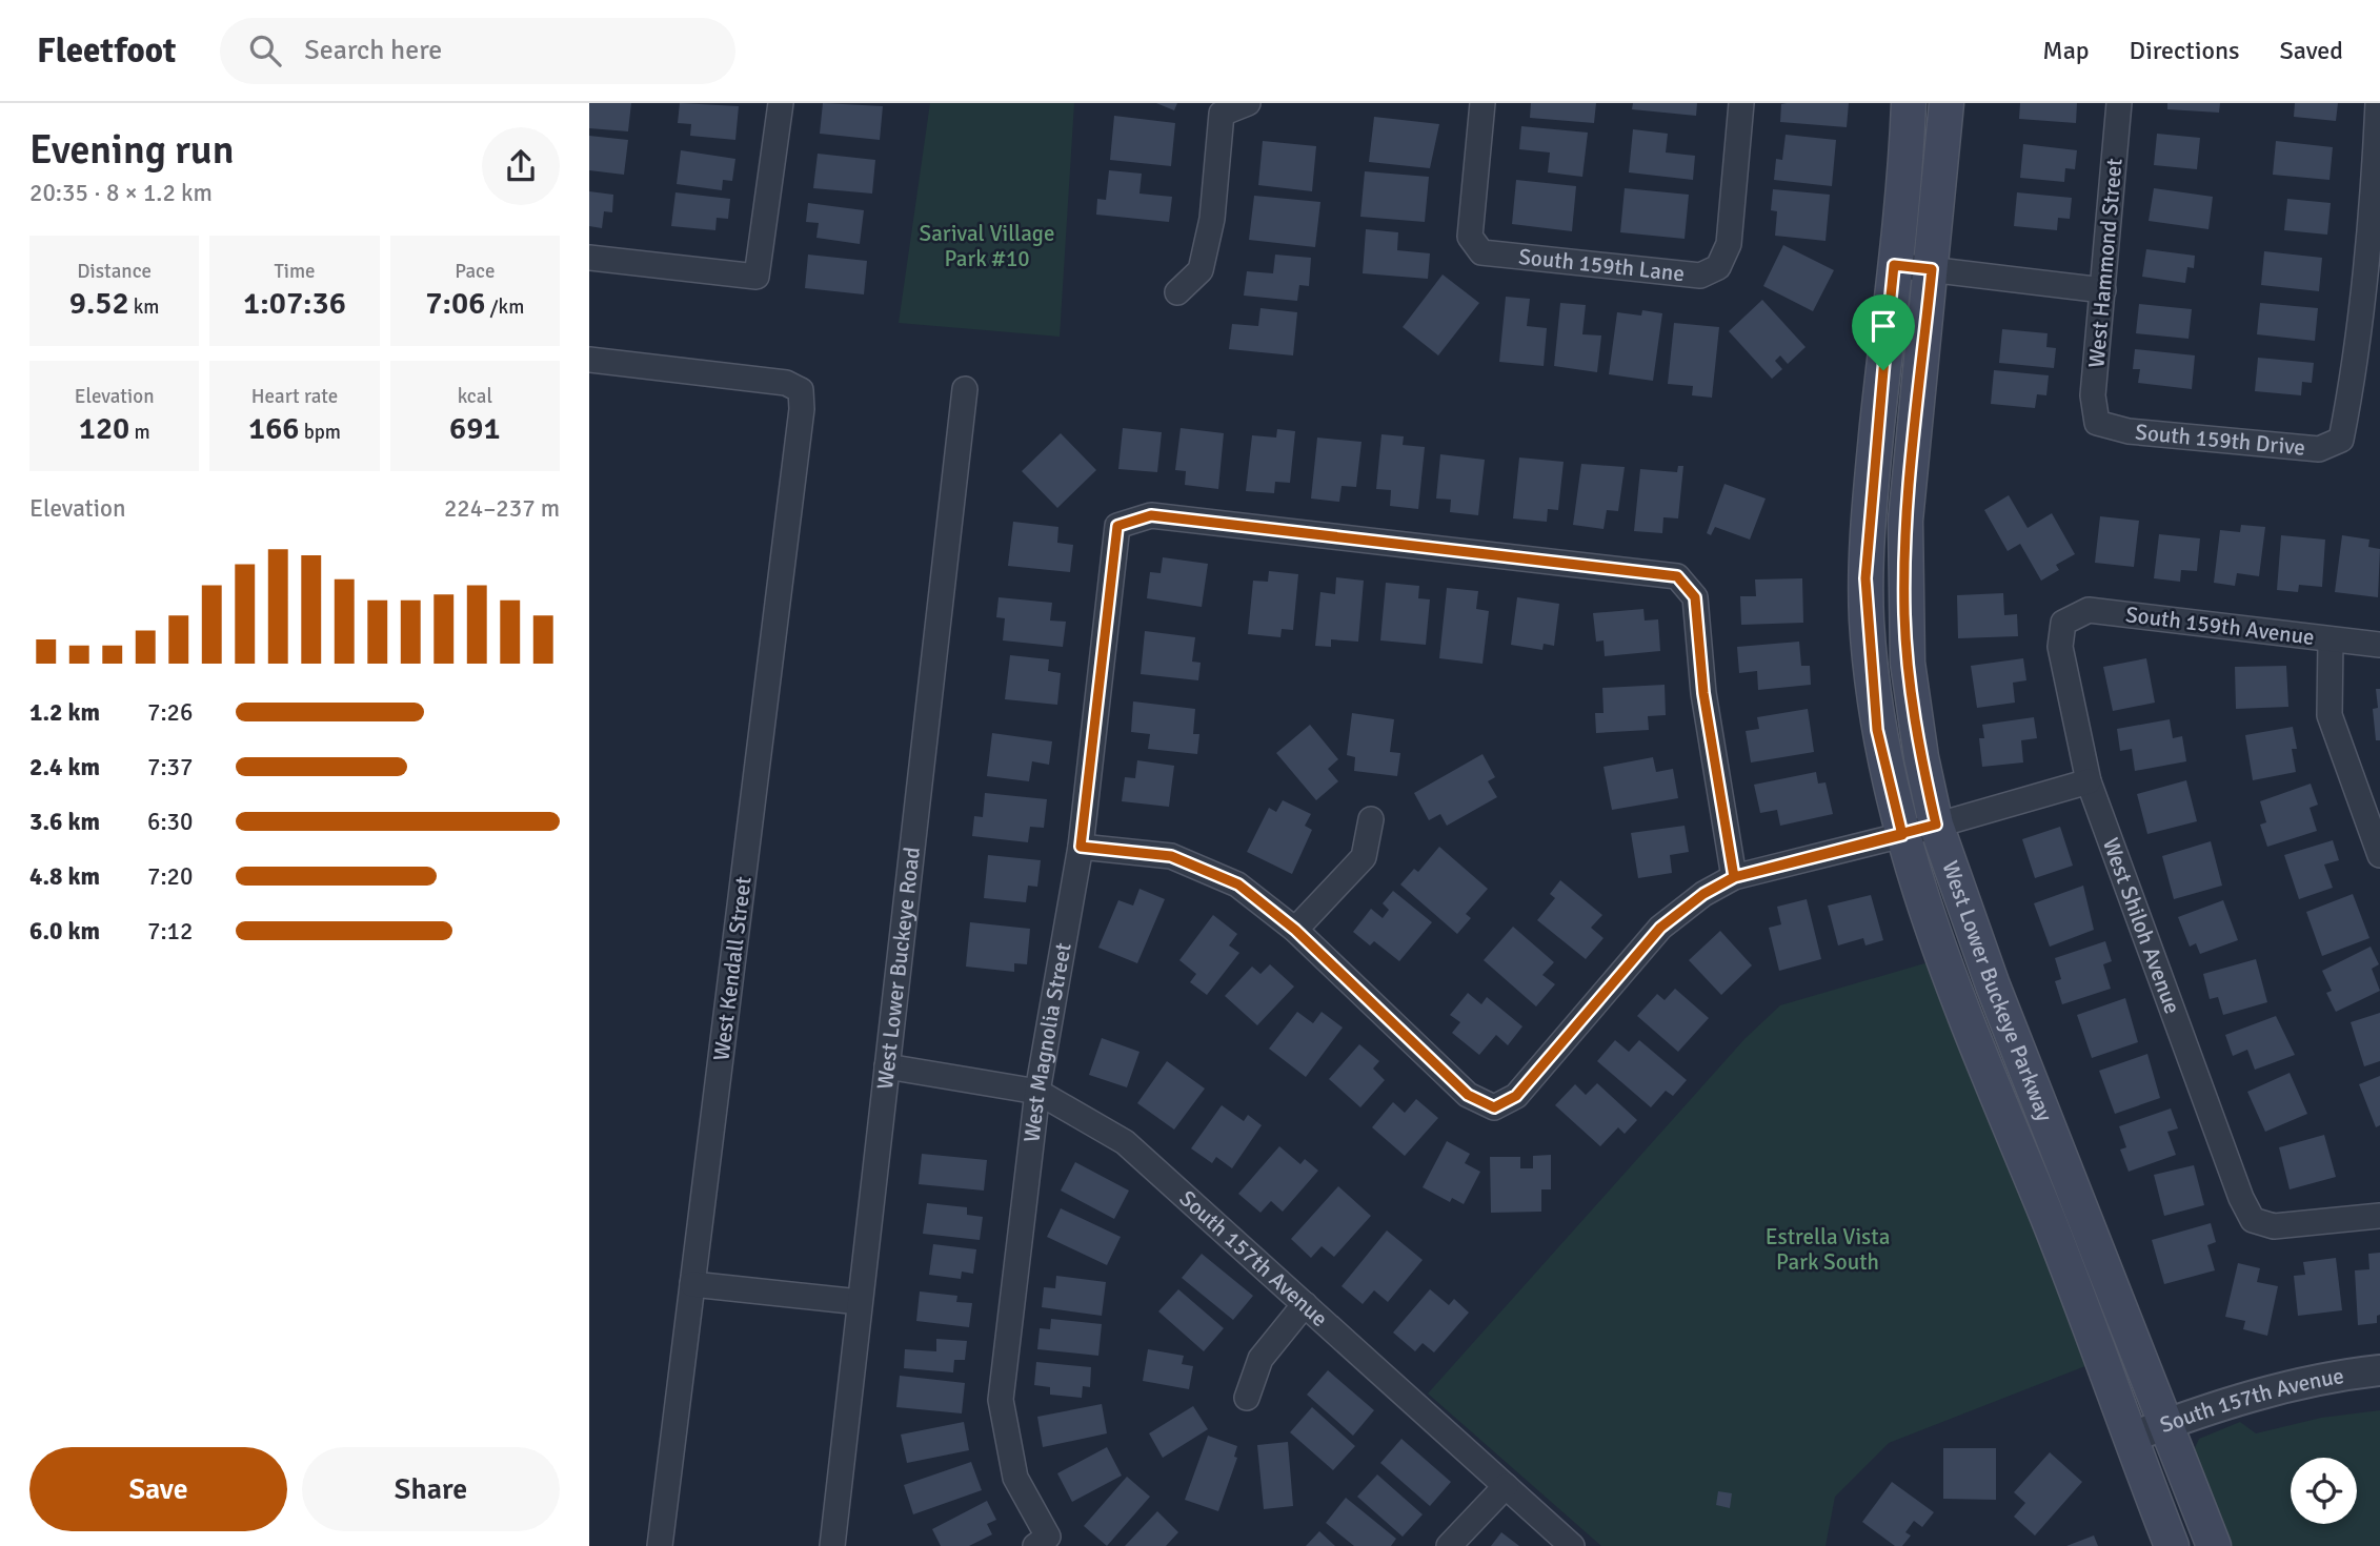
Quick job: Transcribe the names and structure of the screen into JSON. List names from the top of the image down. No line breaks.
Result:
{"streets":{"main road":["West Lower Buckeye Parkway"],"street":["West Hammond Street","South 159th Lane","South 159th Drive","South 159th Avenue","West Shiloh Avenue","West Lower Buckeye Road","West Kendall Street","West Magnolia Street","South 157th Avenue"]},"crossings":[["West Hammond Street","South 159th Drive"],["South 159th Avenue","West Shiloh Avenue"],["West Lower Buckeye Road","South 157th Avenue"],["West Lower Buckeye Parkway","South 157th Avenue"],["West Magnolia Street","South 157th Avenue"]],"parks":["Sarival Village Park #10","Estrella Vista Park South"],"page":{"header":"Fleetfoot","search":"Search here","nav":["Map","Directions","Saved"],"heading":["Evening run","20:35 · 8 × 1.2 km"],"stats":[["Distance","9.52 km"],["Time","1:07:36"],["Pace","7:06 /km"],["Elevation","120 m"],["Heart rate","166 bpm"],["kcal","691"]],"chart":["Elevation","224–237 m"],"list":[{"name":"1.2 km","note":"7:26"},{"name":"2.4 km","note":"7:37"},{"name":"3.6 km","note":"6:30"},{"name":"4.8 km","note":"7:20"},{"name":"6.0 km","note":"7:12"}],"buttons":["Save","Share"]}}
